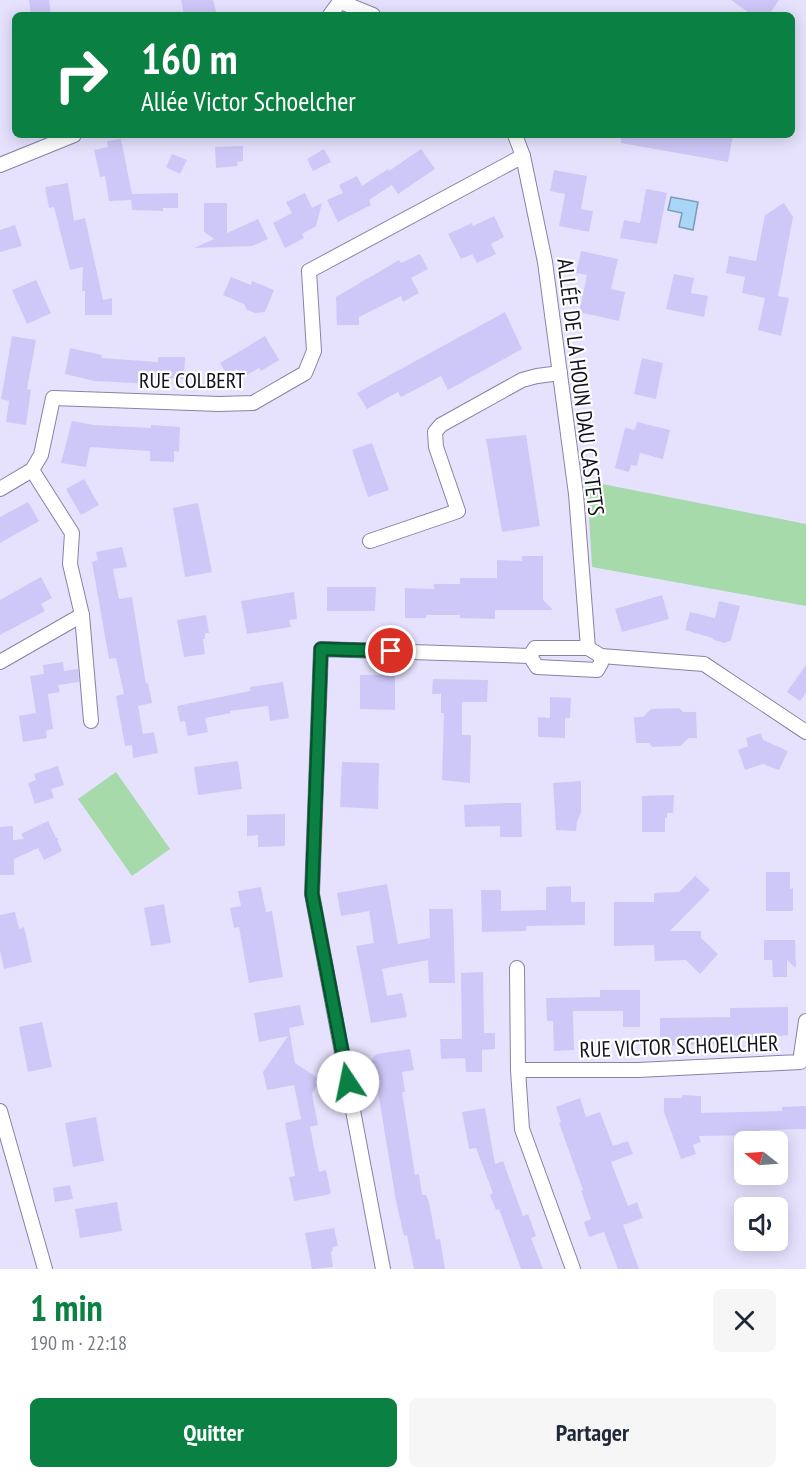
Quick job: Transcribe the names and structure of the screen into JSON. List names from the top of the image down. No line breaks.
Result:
{"streets":{"street":["RUE COLBERT","ALLÉE DE LA HOUN DAU CASTETS","RUE VICTOR SCHOELCHER"]},"crossings":[["RUE COLBERT","ALLÉE DE LA HOUN DAU CASTETS"]],"north":"left","page":{"turn":["160 m","Allée Victor Schoelcher"],"heading":["1 min","190 m · 22:18"],"buttons":["Quitter","Partager"]}}
